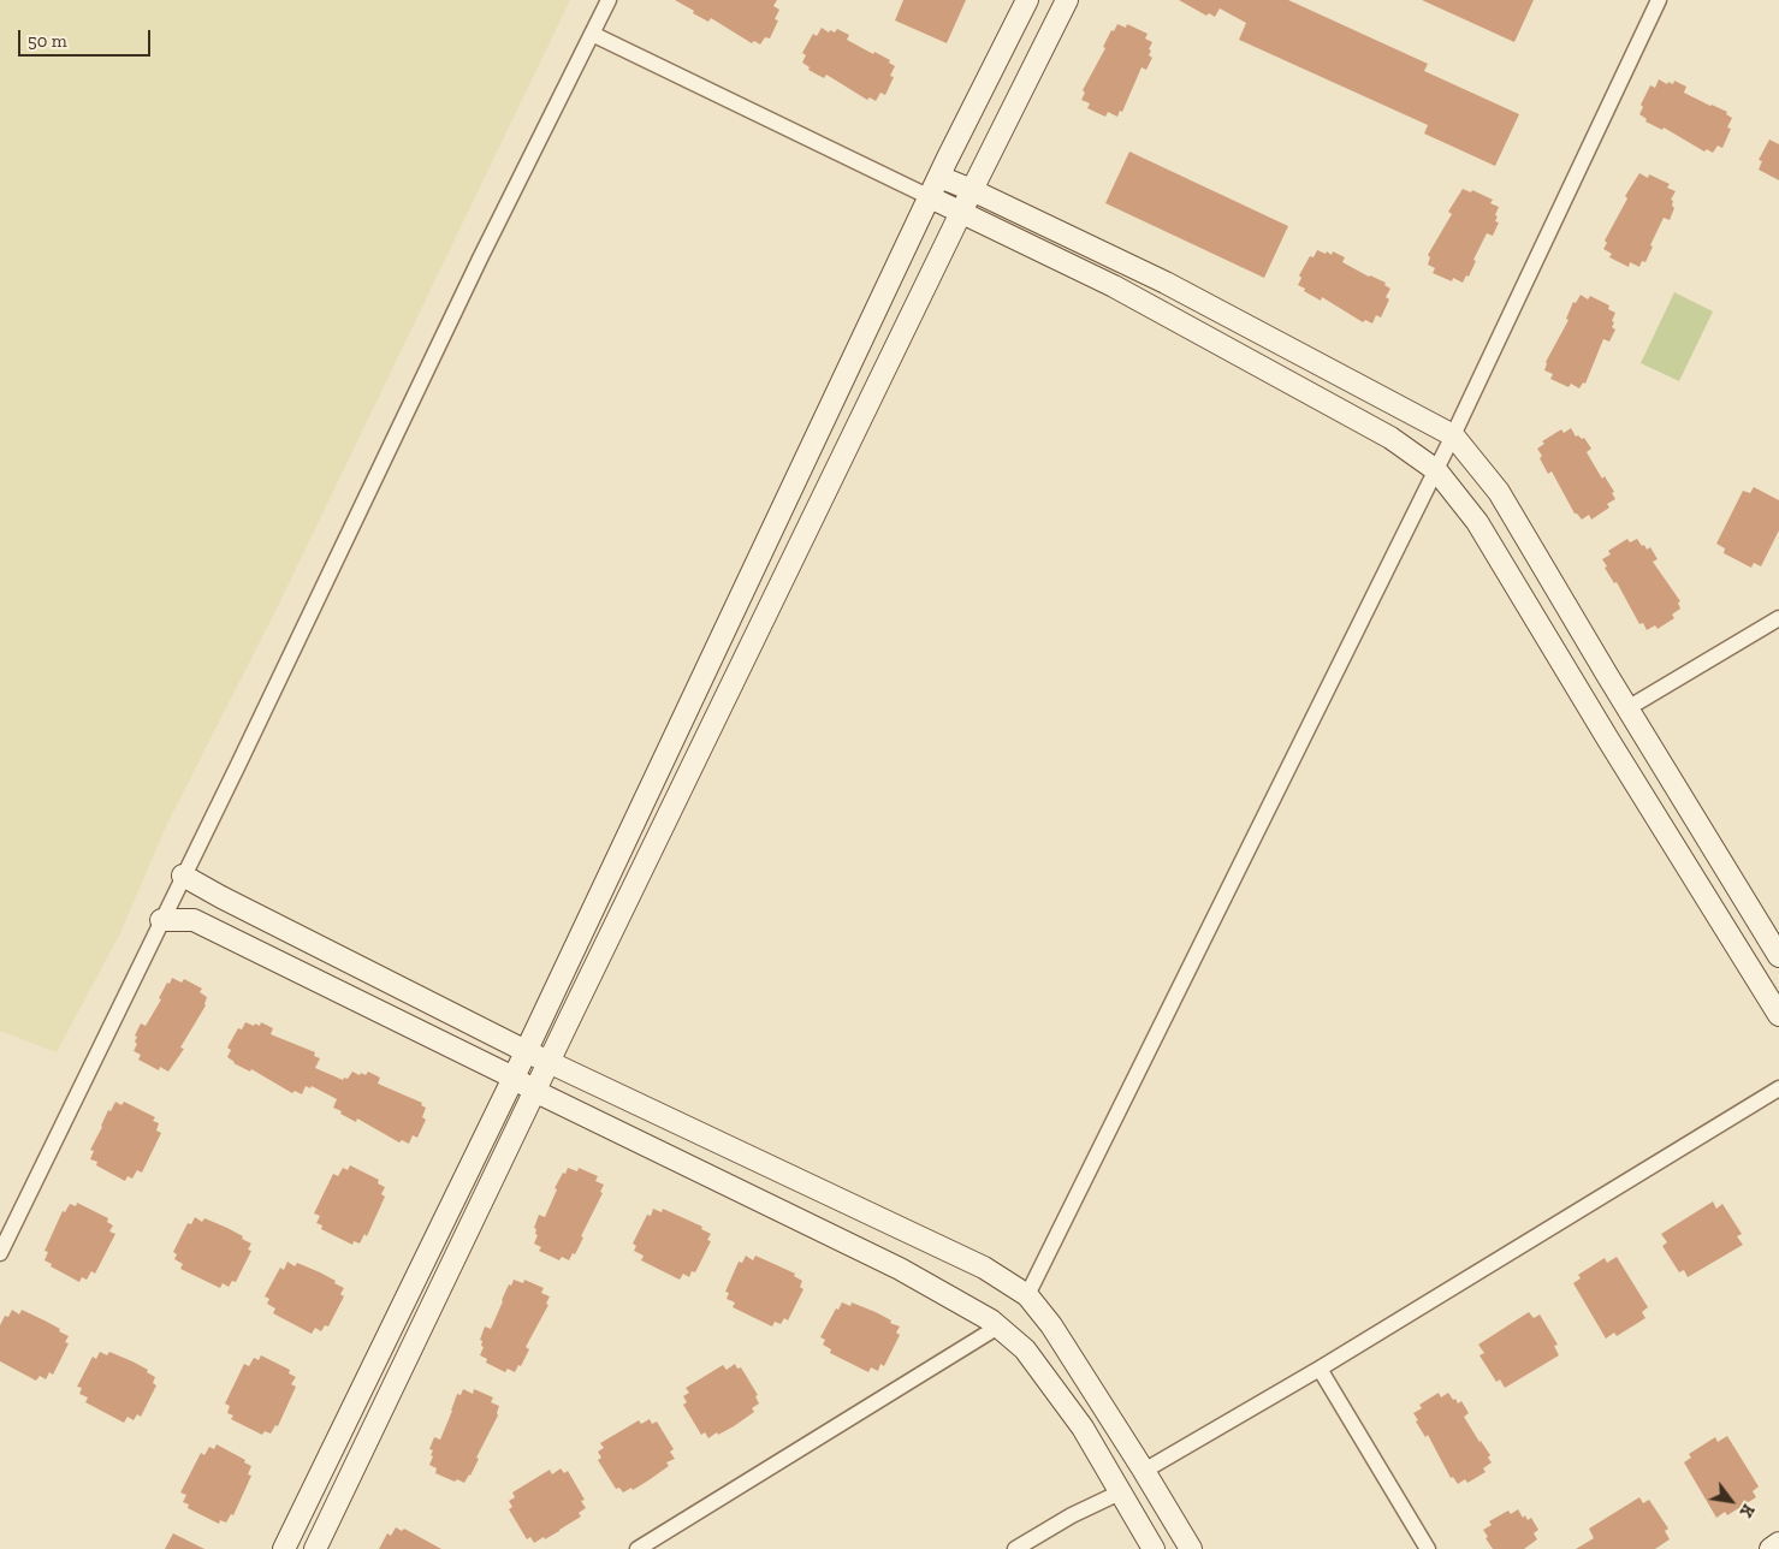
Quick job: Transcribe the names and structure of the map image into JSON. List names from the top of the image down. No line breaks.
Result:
{"scale_bar":"50 m","north":"bottom right"}
